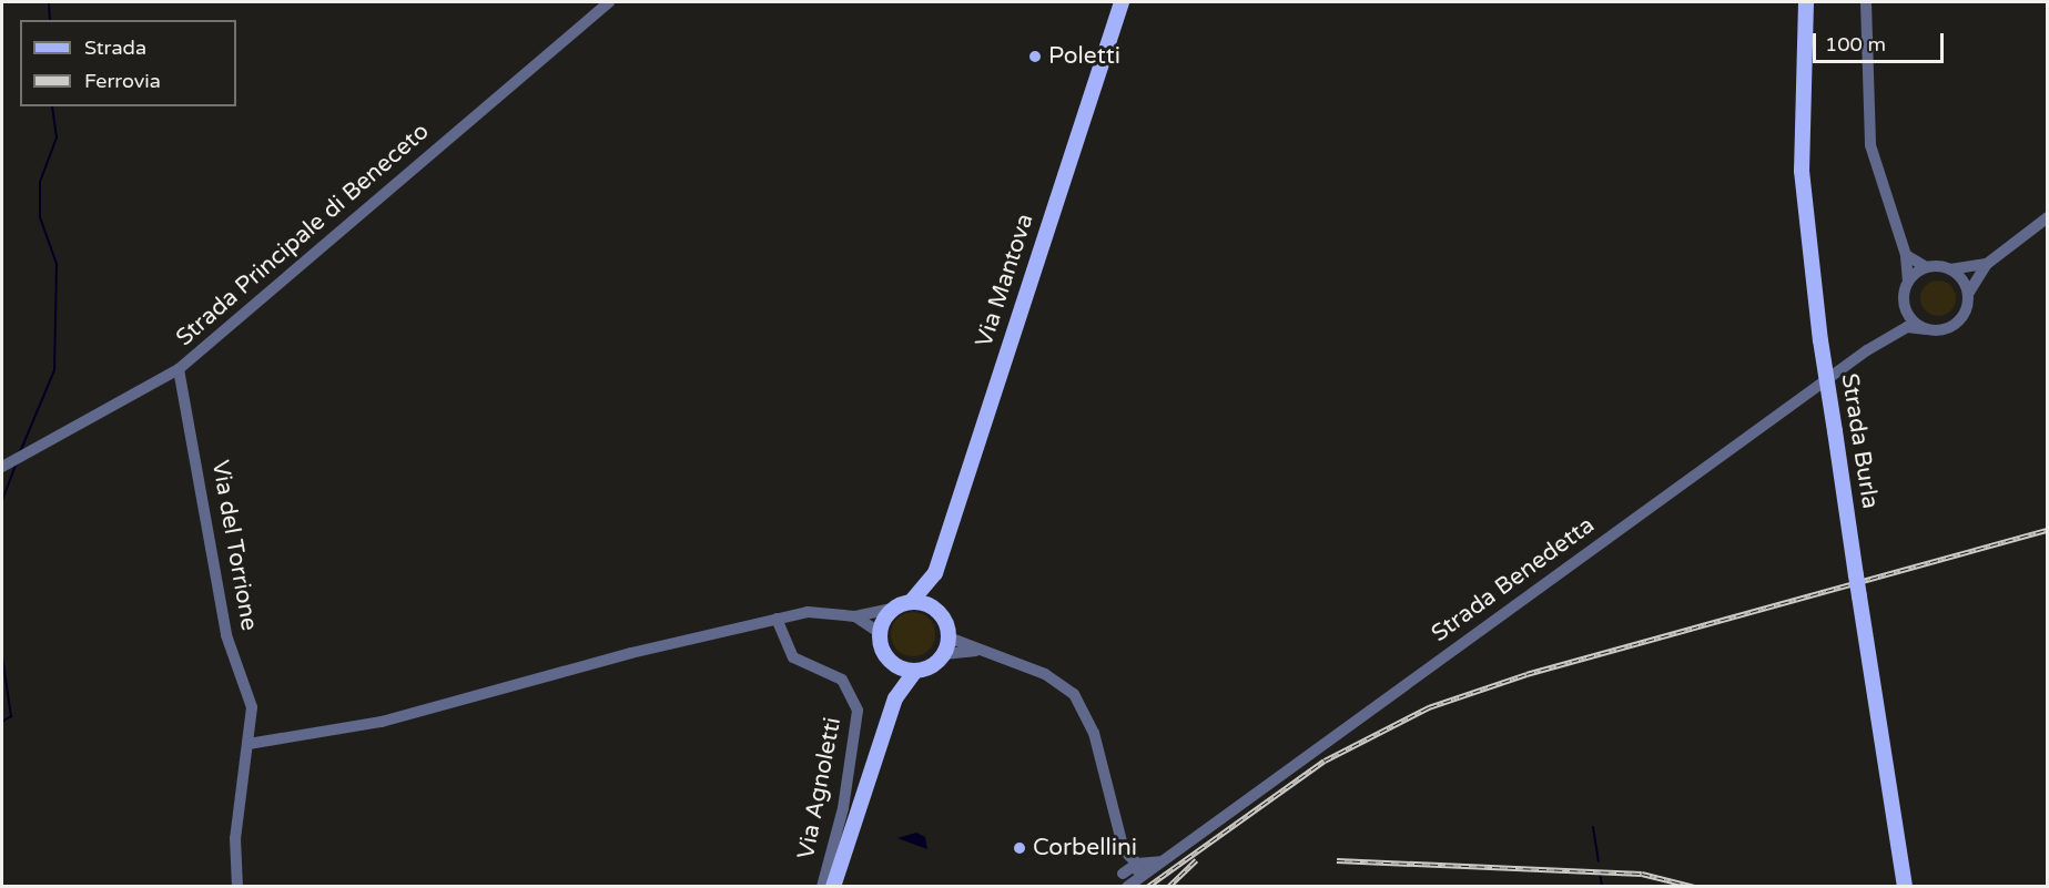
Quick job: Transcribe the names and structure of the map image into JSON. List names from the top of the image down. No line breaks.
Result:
{"streets":{"main road":["Via Mantova","Strada Burla"],"street":["Strada Principale di Beneceto","Via del Torrione","Strada Benedetta","Via Agnoletti"]},"crossings":[["Strada Principale di Beneceto","Via del Torrione"]],"places":["Poletti","Corbellini"],"legend":["Strada","Ferrovia"],"scale_bar":"100 m"}
